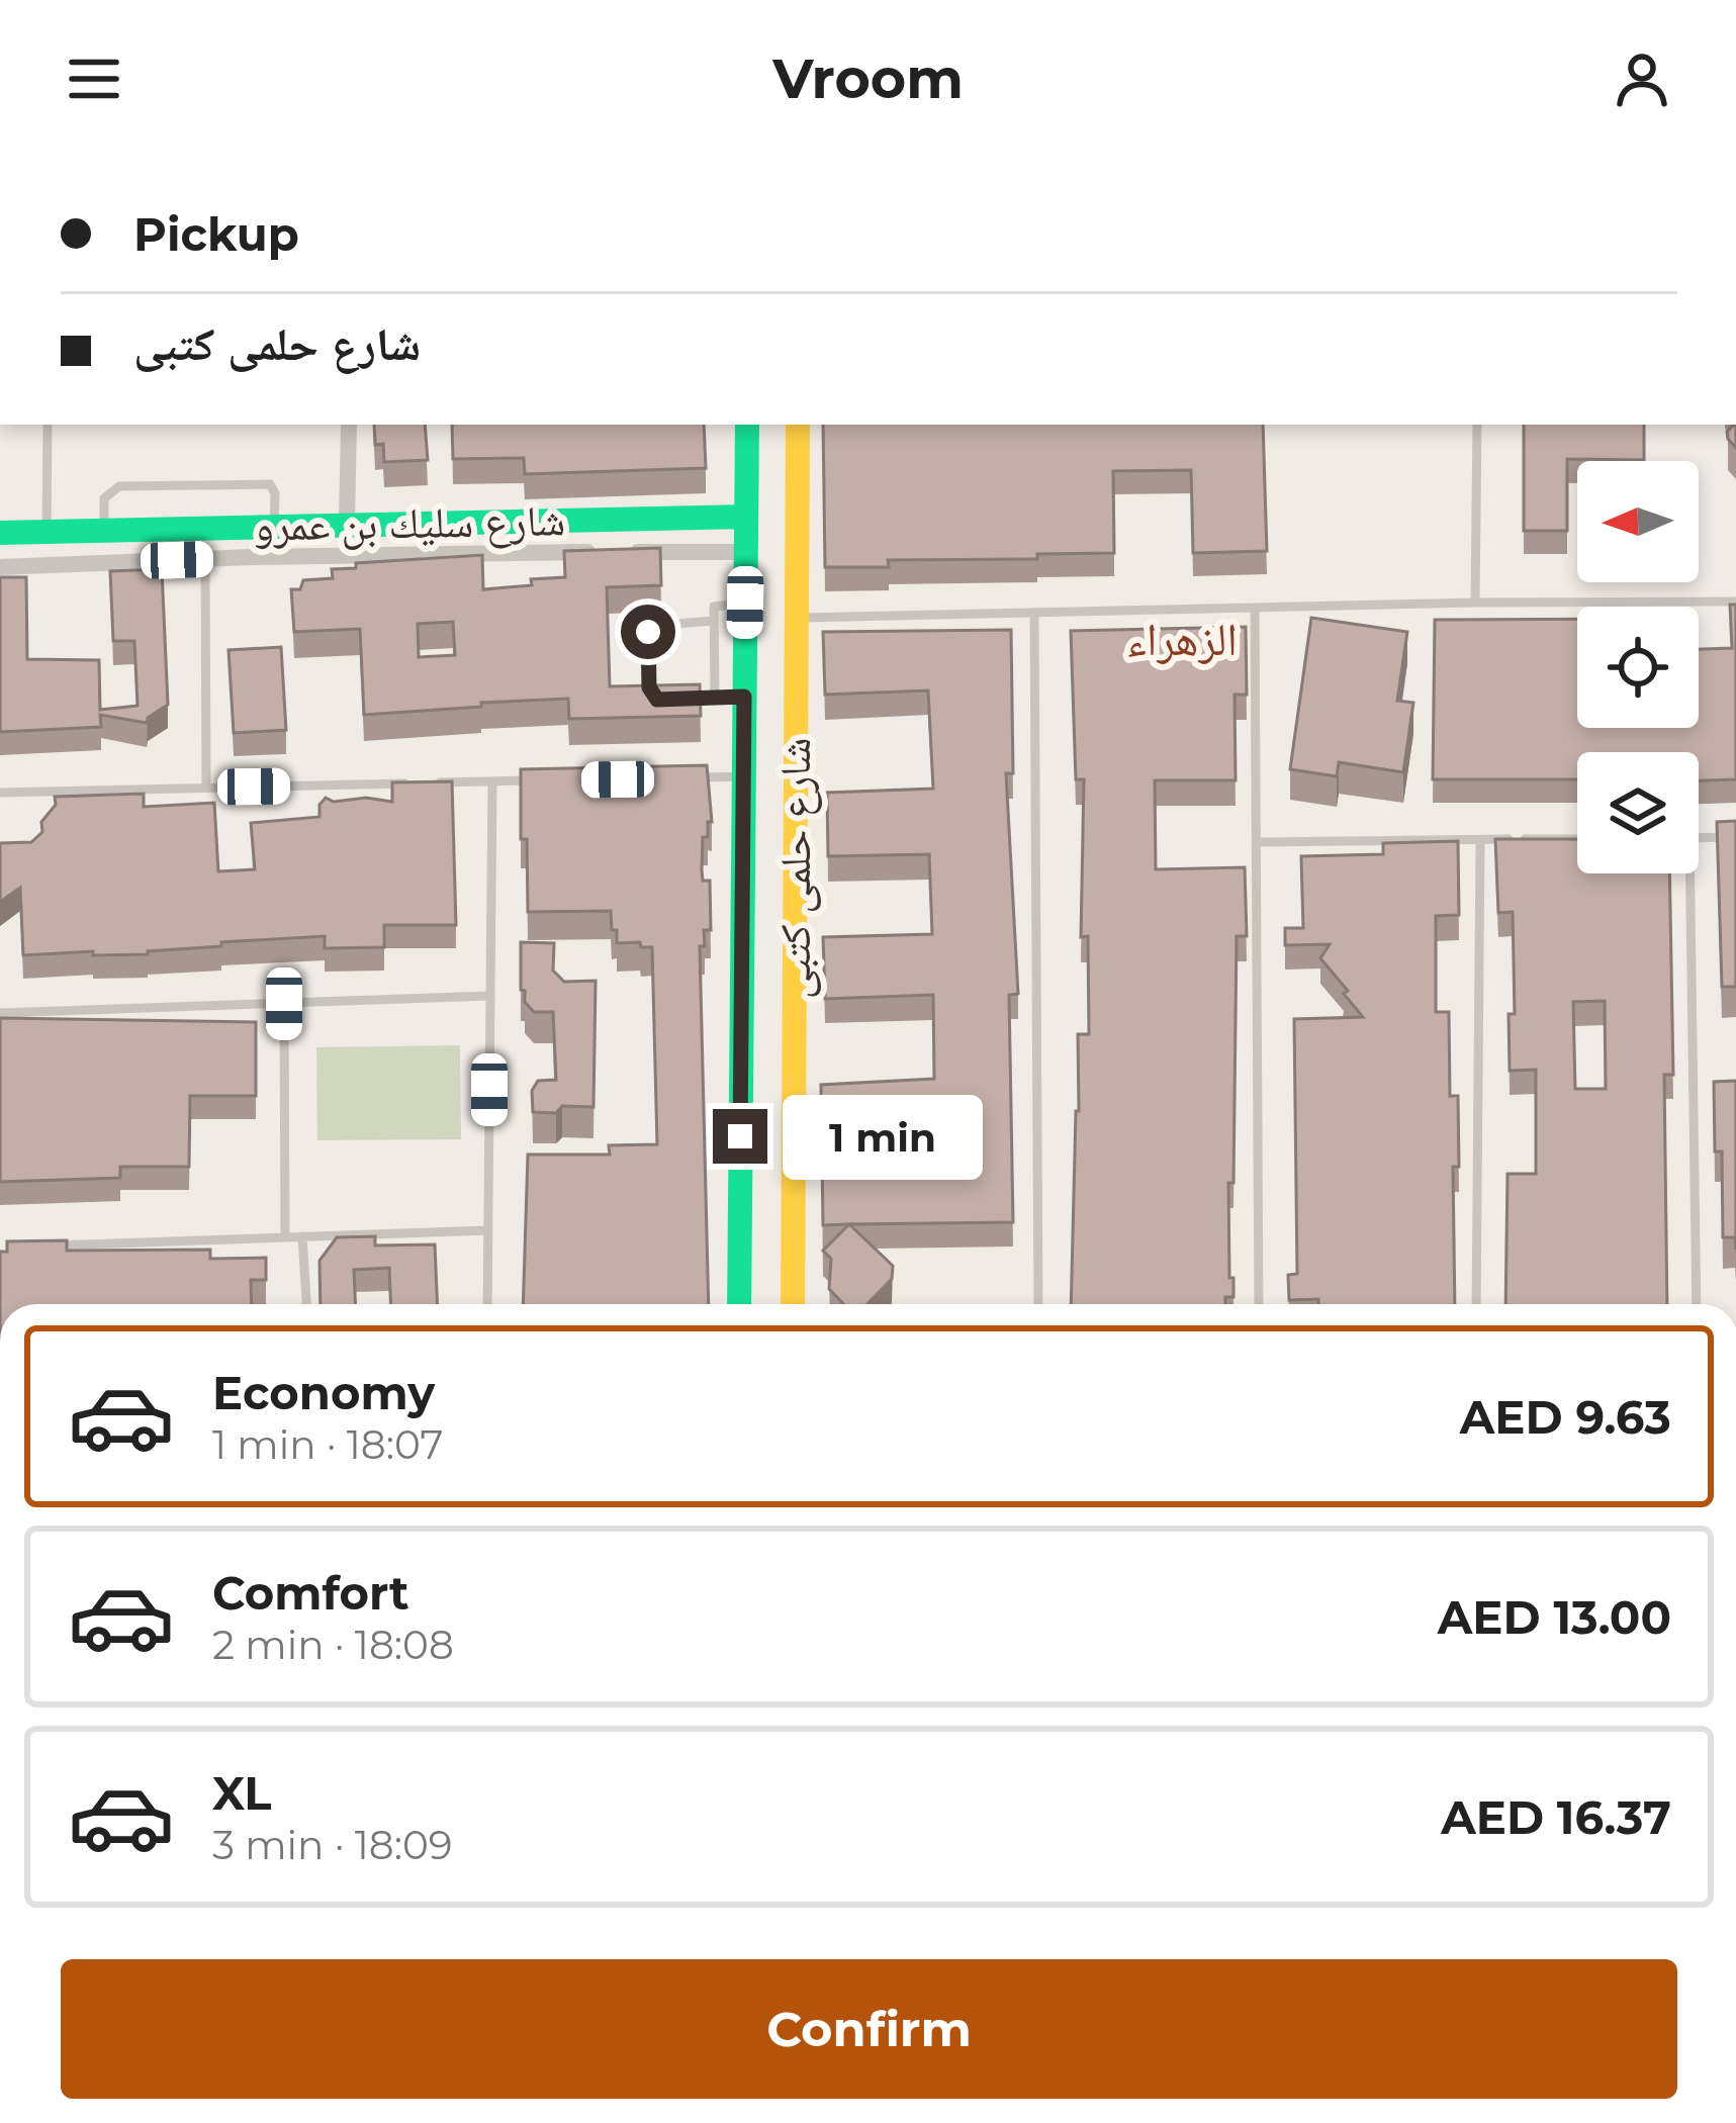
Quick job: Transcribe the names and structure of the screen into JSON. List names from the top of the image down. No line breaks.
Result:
{"streets":{"street":["شارع سليك بن عمرو","شارع حلمى كتبى"]},"crossings":[["شارع سليك بن عمرو","شارع حلمى كتبى"]],"districts":["الزهراء"],"north":"left","page":{"header":"Vroom","banner":["Pickup","شارع حلمى كتبى"],"bubble":"1 min","list":[{"name":"Economy","note":"1 min · 18:07","value":"AED 9.63"},{"name":"Comfort","note":"2 min · 18:08","value":"AED 13.00"},{"name":"XL","note":"3 min · 18:09","value":"AED 16.37"}],"buttons":"Confirm"}}
